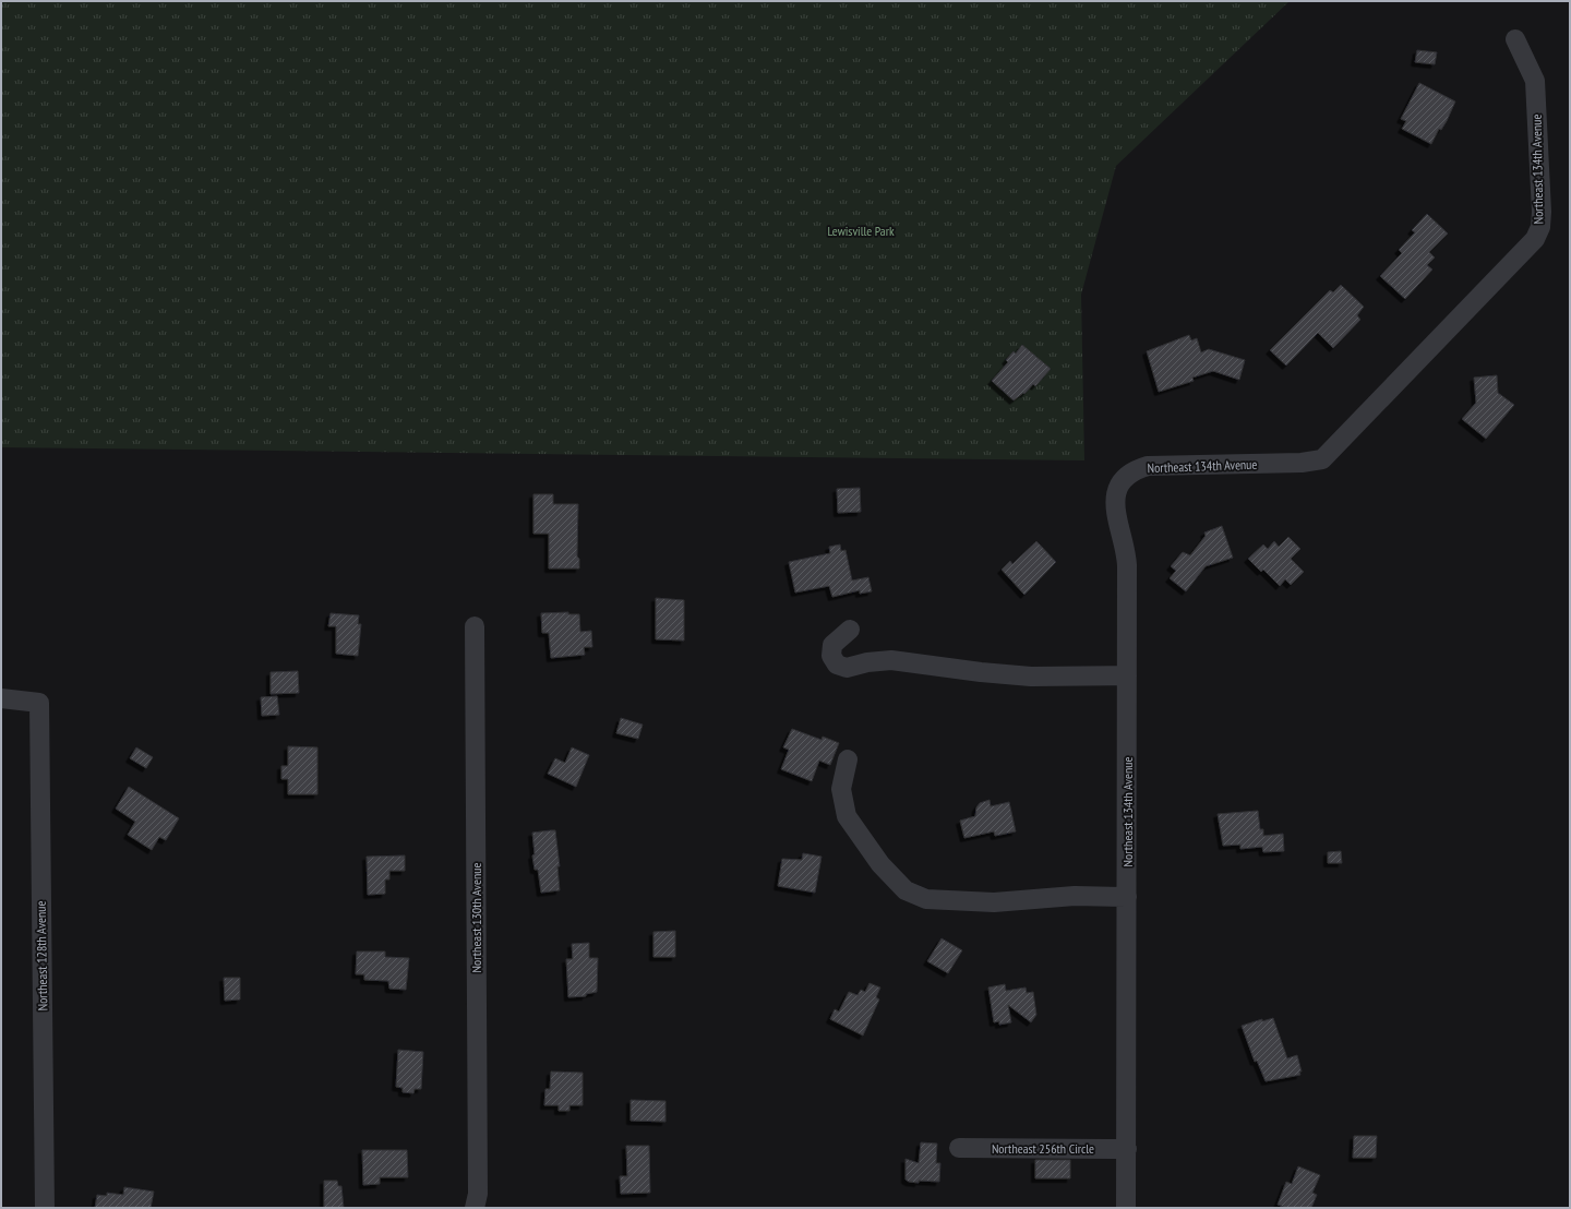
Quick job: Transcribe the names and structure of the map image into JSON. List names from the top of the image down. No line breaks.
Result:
{"streets":{"street":["Northeast 134th Avenue","Northeast 130th Avenue","Northeast 128th Avenue","Northeast 256th Circle"]},"crossings":[["Northeast 134th Avenue","Northeast 256th Circle"]],"parks":["Lewisville Park"]}
